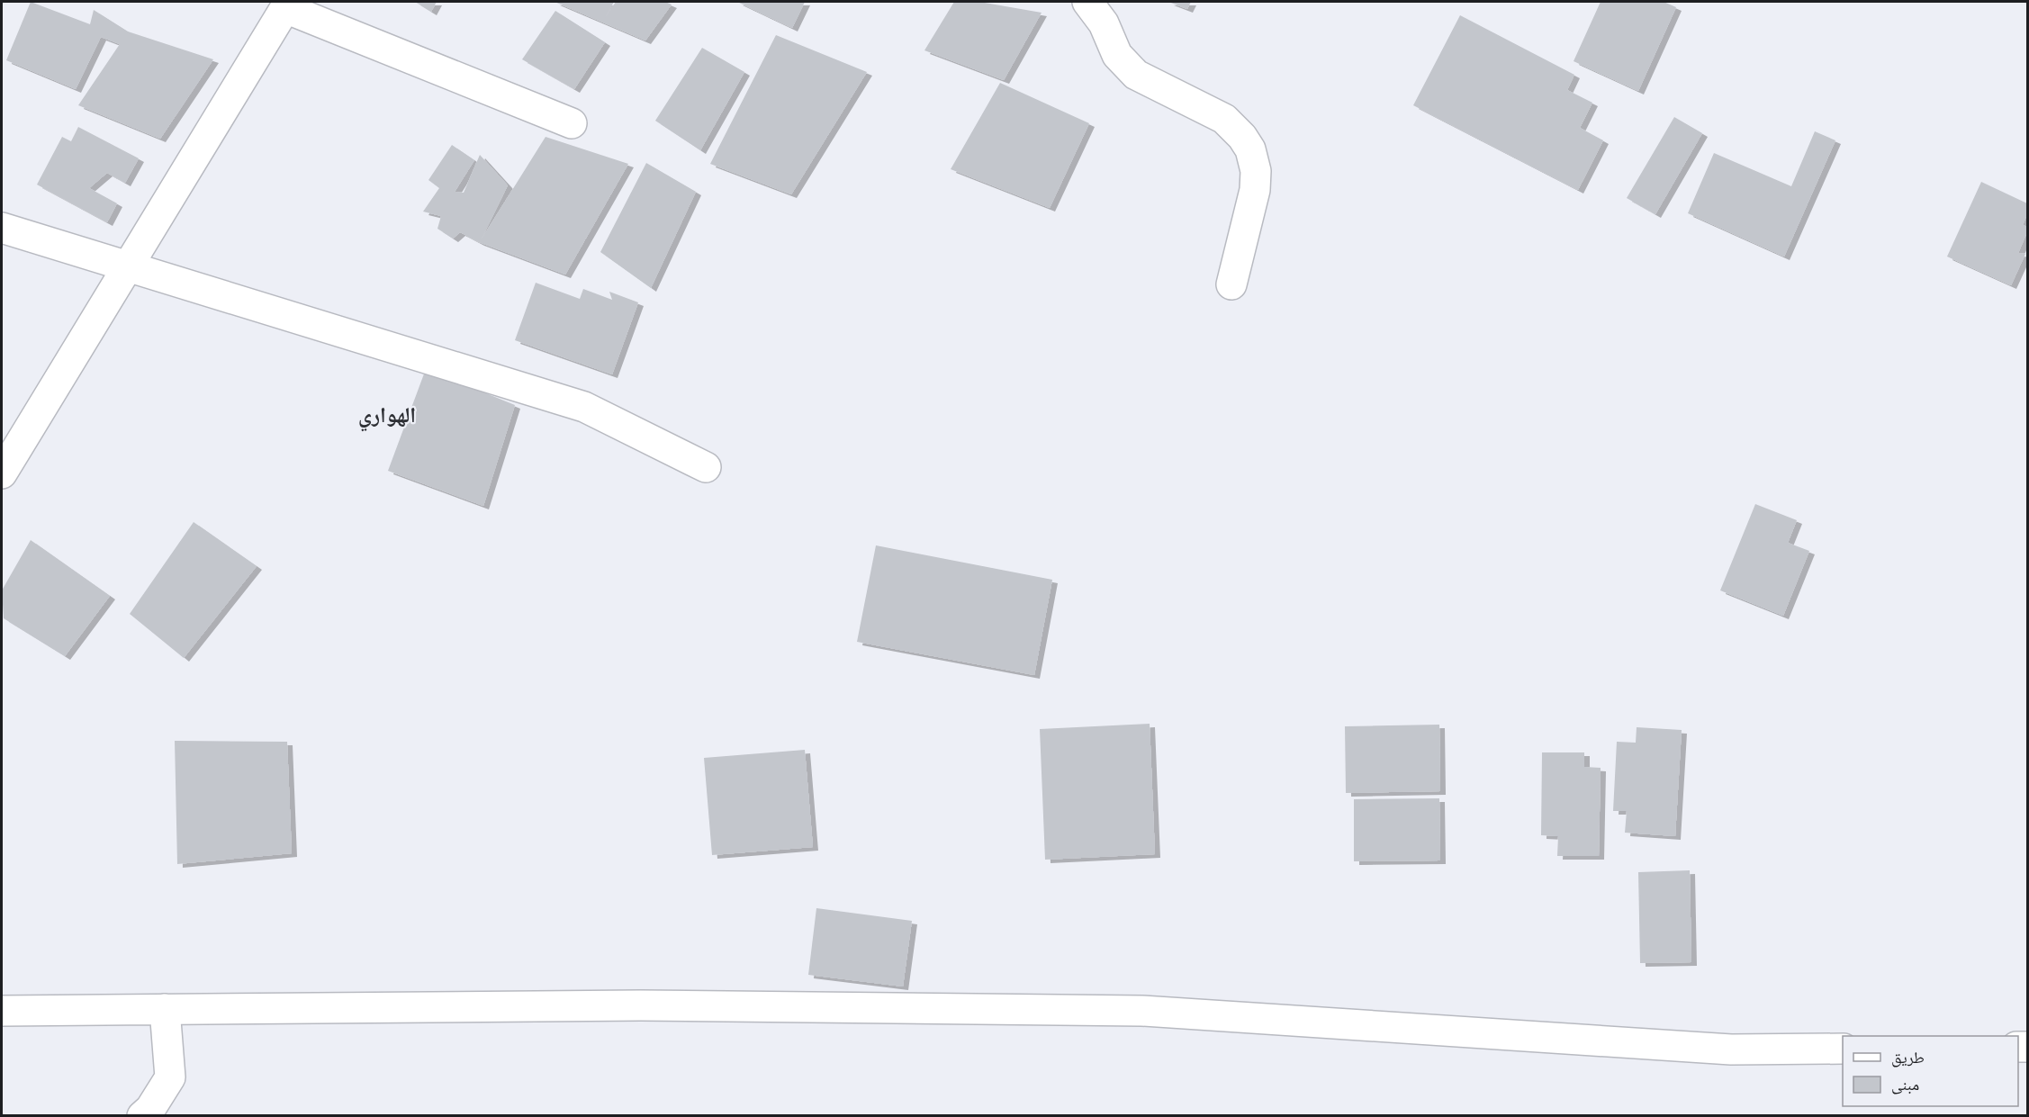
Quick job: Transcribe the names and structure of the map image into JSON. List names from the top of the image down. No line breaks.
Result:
{"districts":["الهواري"],"legend":["طريق","مبنى"]}
